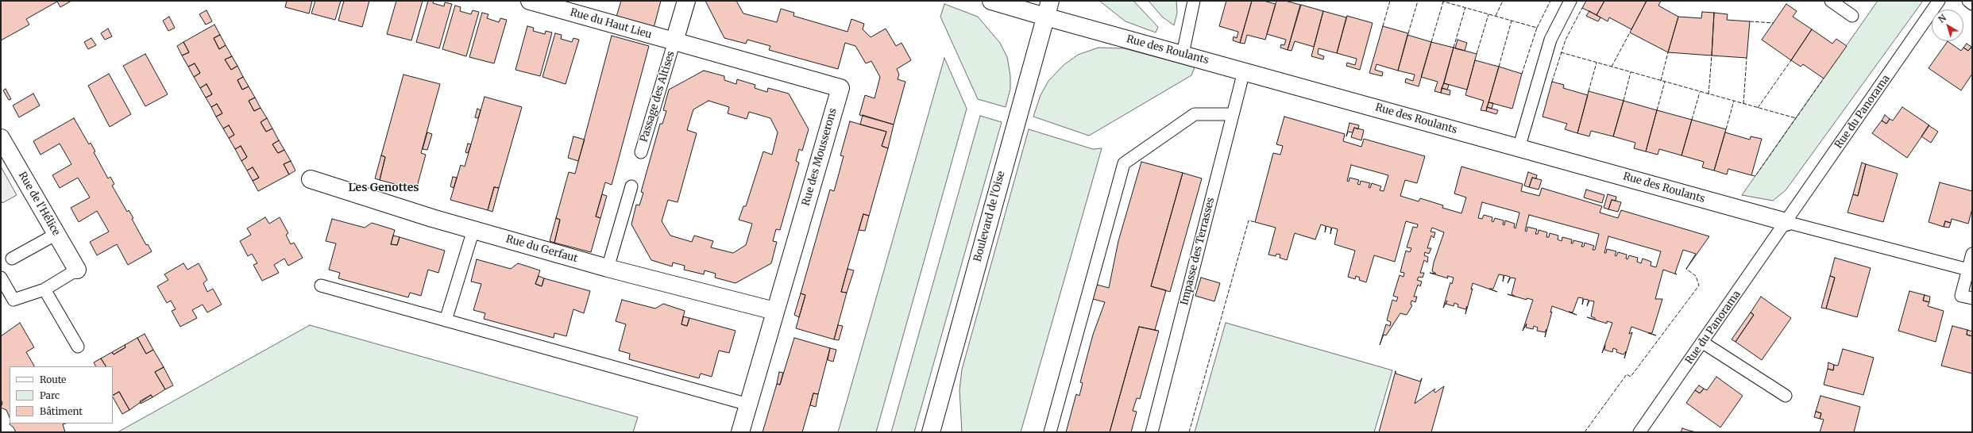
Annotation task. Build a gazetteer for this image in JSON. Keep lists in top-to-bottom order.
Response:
{
  "streets": {
    "street": [
      "Rue du Haut Lieu",
      "Rue des Roulants",
      "Rue des Mousserons",
      "Rue de l'Hélice",
      "Boulevard de l'Oise",
      "Rue du Gerfaut"
    ],
    "lane": ["Passage des Altises", "Rue du Panorama", "Impasse des Terrasses"]
  },
  "crossings": [
    ["Rue du Haut Lieu", "Passage des Altises"],
    ["Rue du Haut Lieu", "Rue des Mousserons"],
    ["Rue des Roulants", "Rue du Panorama"],
    ["Rue des Roulants", "Boulevard de l'Oise"],
    ["Rue des Roulants", "Impasse des Terrasses"],
    ["Passage des Altises", "Rue des Mousserons"],
    ["Rue des Mousserons", "Rue du Gerfaut"]
  ],
  "districts": ["Les Genottes"],
  "legend": ["Route", "Parc", "Bâtiment"],
  "north": "top left"
}
